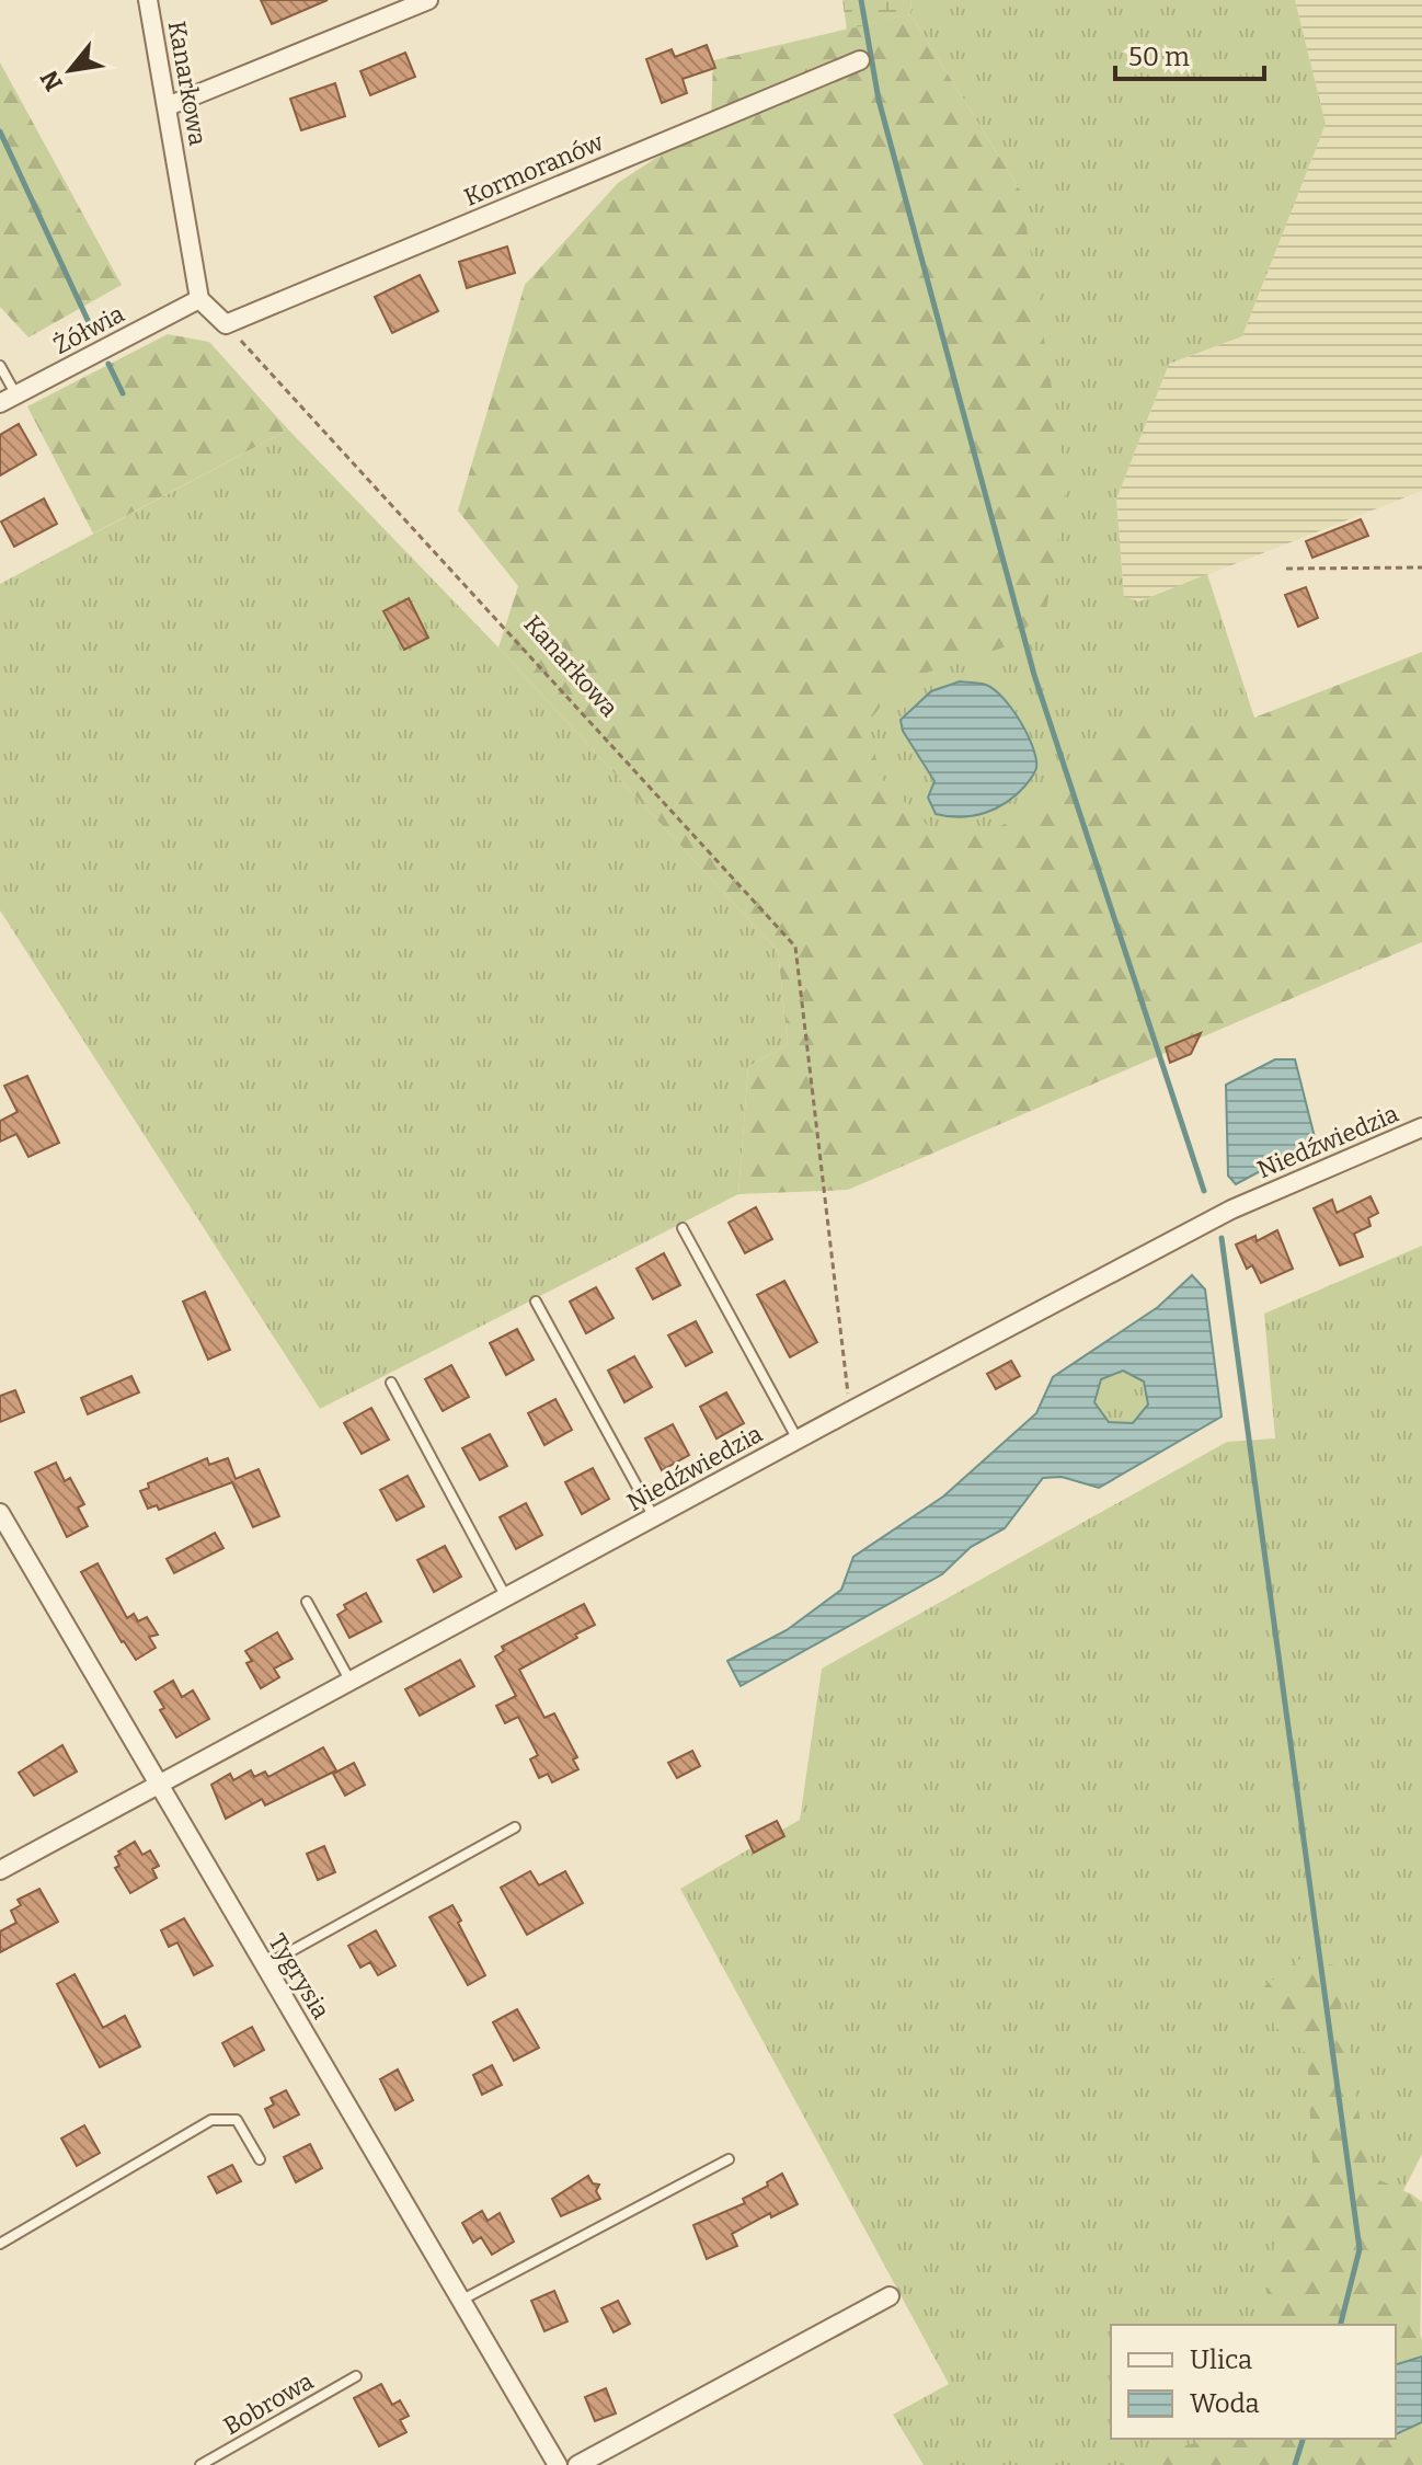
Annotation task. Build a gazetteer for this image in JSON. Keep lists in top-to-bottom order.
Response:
{
  "streets": {
    "street": [
      "Kanarkowa",
      "Kormoranów",
      "Żółwia",
      "Niedźwiedzia",
      "Tygrysia"
    ],
    "lane": ["Bobrowa"]
  },
  "crossings": [
    ["Kanarkowa", "Kormoranów"],
    ["Kanarkowa", "Żółwia"],
    ["Kanarkowa", "Niedźwiedzia"],
    ["Niedźwiedzia", "Tygrysia"]
  ],
  "legend": ["Ulica", "Woda"],
  "scale_bar": "50 m",
  "north": "bottom left"
}
